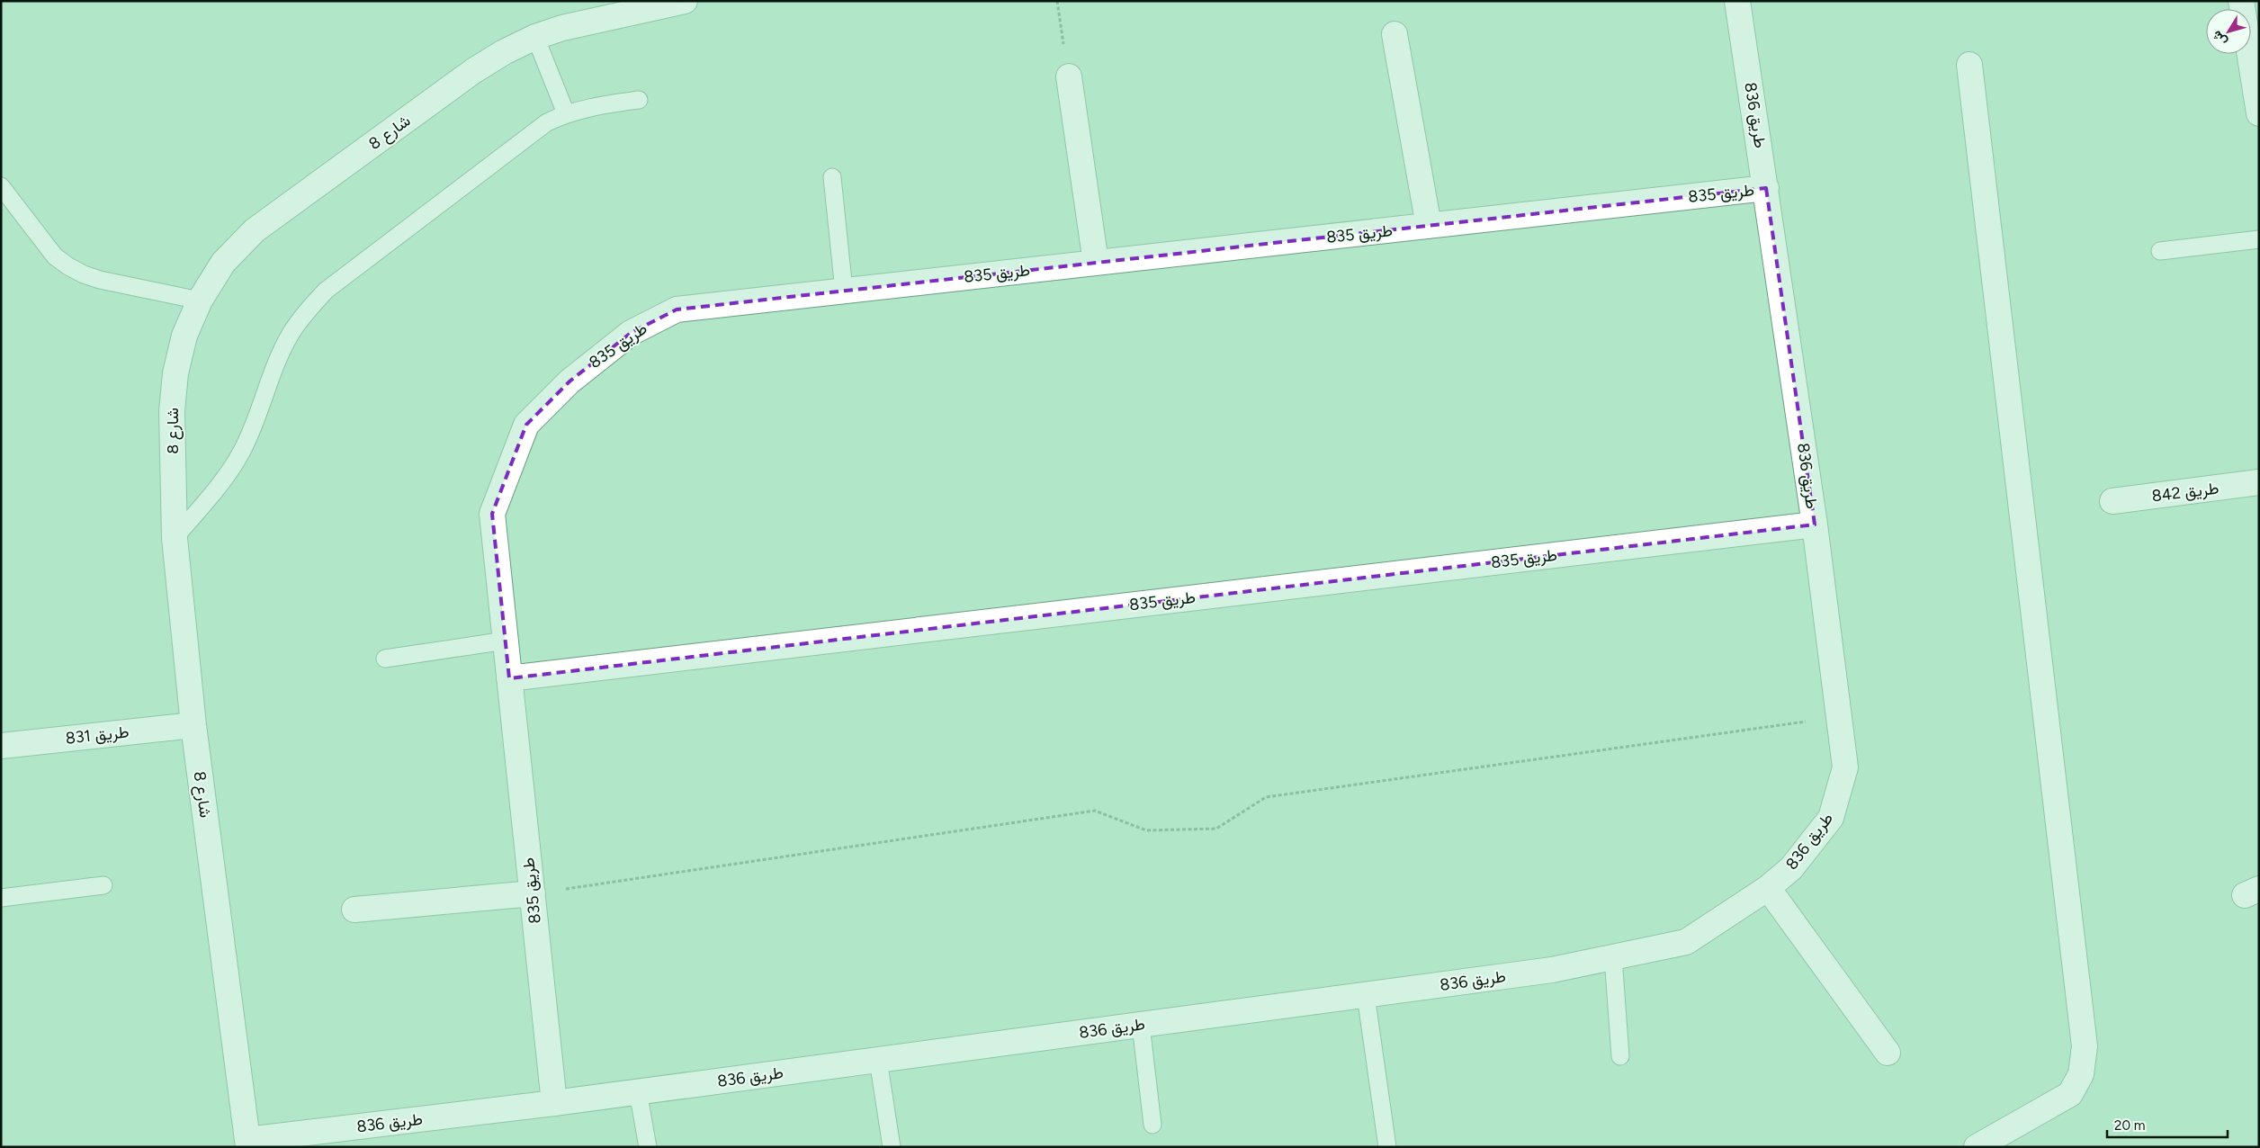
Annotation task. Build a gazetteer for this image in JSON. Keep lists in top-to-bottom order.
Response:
{
  "streets": {
    "street": [
      "طريق 836",
      "شارع 8",
      "طريق 835",
      "طريق 842",
      "طريق 831"
    ]
  },
  "crossings": [
    ["طريق 836", "شارع 8"],
    ["طريق 836", "طريق 835"],
    ["شارع 8", "طريق 831"]
  ],
  "scale_bar": "20 m",
  "north": "bottom left"
}
